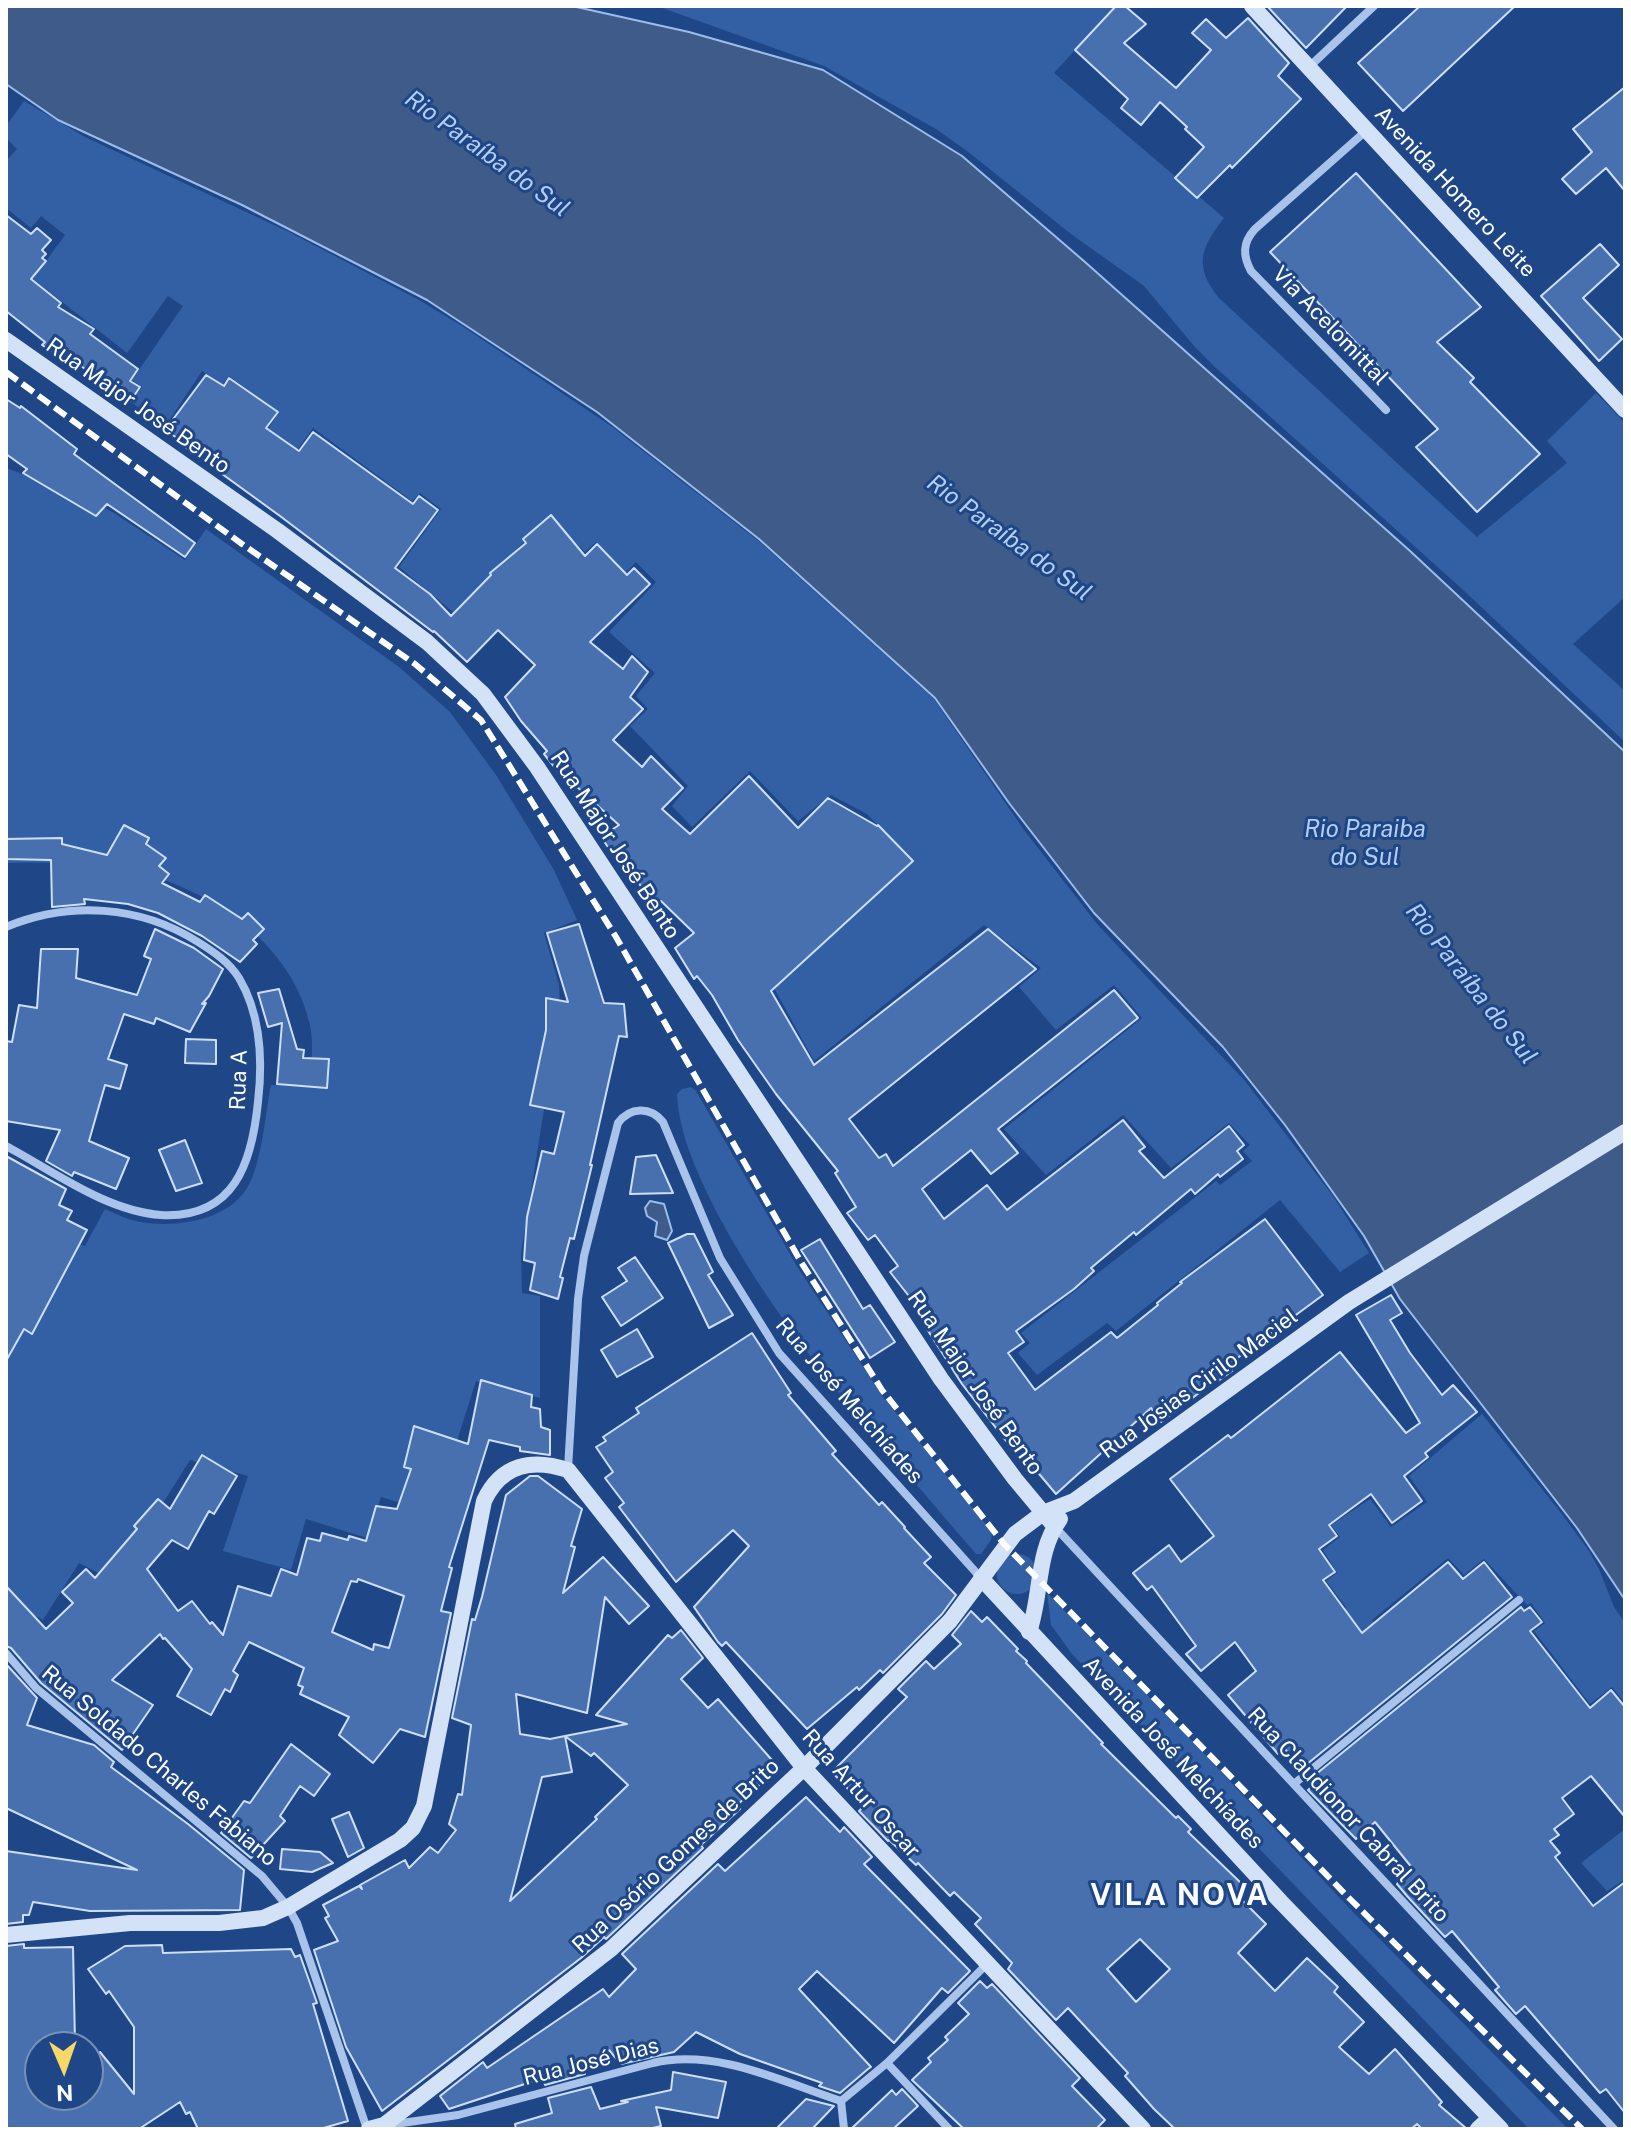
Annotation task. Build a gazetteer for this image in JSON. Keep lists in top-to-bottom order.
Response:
{
  "streets": {
    "street": [
      "Avenida Homero Leite",
      "Via Acelomittal",
      "Rua Major José Bento",
      "Rua A",
      "Rua Josias Cirilo Maciel",
      "Rua José Melchíades",
      "Avenida José Melchíades",
      "Rua Soldado Charles Fabiano",
      "Rua Artur Oscar",
      "Rua Claudionor Cabral Brito",
      "Rua Osório Gomes de Brito",
      "Rua José Dias"
    ]
  },
  "crossings": [
    ["Avenida Homero Leite", "Via Acelomittal"],
    ["Rua Major José Bento", "Rua Josias Cirilo Maciel"],
    ["Rua Major José Bento", "Rua Claudionor Cabral Brito"],
    ["Rua Josias Cirilo Maciel", "Rua José Melchíades"],
    ["Rua Josias Cirilo Maciel", "Avenida José Melchíades"],
    ["Rua Josias Cirilo Maciel", "Rua Claudionor Cabral Brito"],
    ["Rua Josias Cirilo Maciel", "Rua Osório Gomes de Brito"],
    ["Rua José Melchíades", "Avenida José Melchíades"],
    ["Rua José Melchíades", "Rua Artur Oscar"],
    ["Rua José Melchíades", "Rua Osório Gomes de Brito"],
    ["Avenida José Melchíades", "Rua Osório Gomes de Brito"],
    ["Rua Soldado Charles Fabiano", "Rua Osório Gomes de Brito"],
    ["Rua Soldado Charles Fabiano", "Rua José Dias"],
    ["Rua Artur Oscar", "Rua Osório Gomes de Brito"],
    ["Rua Osório Gomes de Brito", "Rua José Dias"]
  ],
  "districts": ["VILA NOVA"],
  "water": ["Rio Paraíba do Sul", "Rio Paraiba do Sul"],
  "north": "bottom"
}
